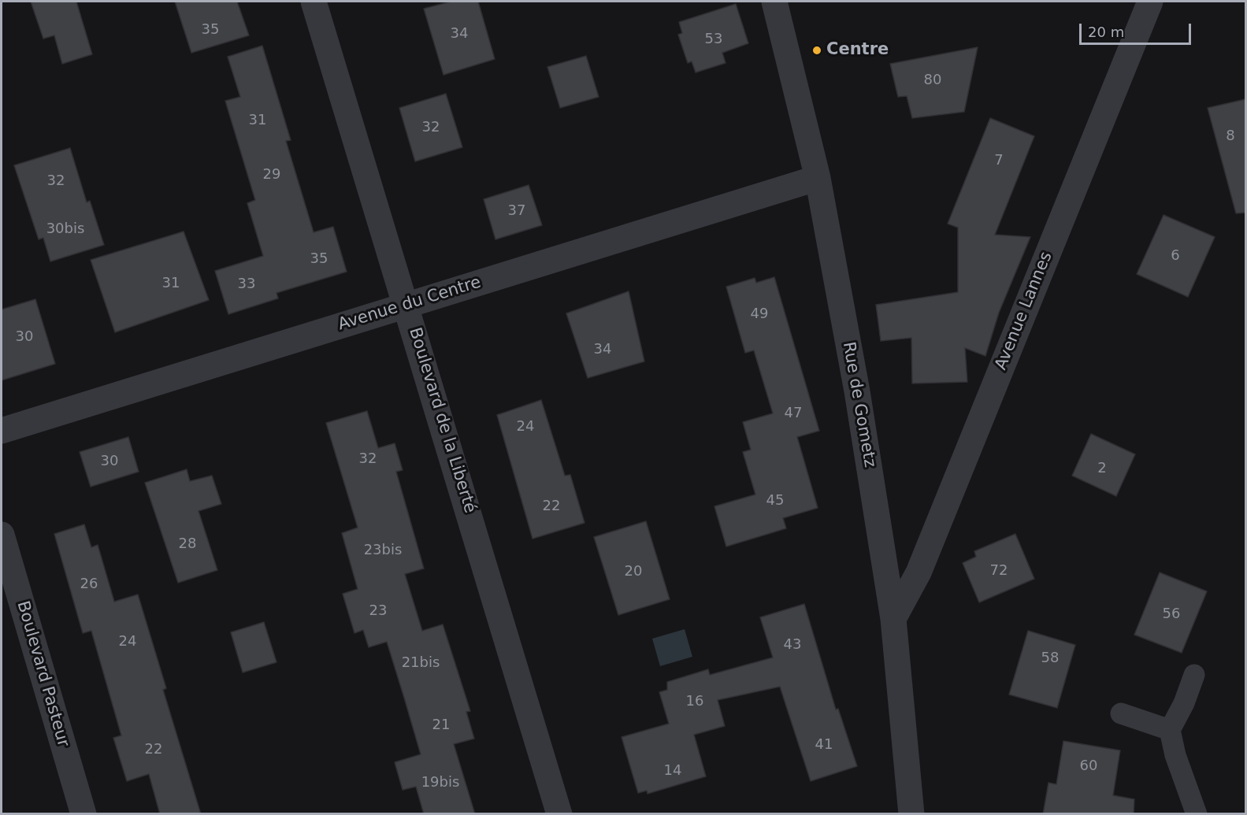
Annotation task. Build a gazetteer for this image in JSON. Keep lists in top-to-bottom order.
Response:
{
  "streets": {
    "street": [
      "Avenue du Centre",
      "Avenue Lannes",
      "Rue de Gometz",
      "Boulevard de la Liberté",
      "Boulevard Pasteur"
    ]
  },
  "crossings": [
    ["Avenue du Centre", "Rue de Gometz"],
    ["Avenue du Centre", "Boulevard de la Liberté"],
    ["Avenue Lannes", "Rue de Gometz"]
  ],
  "places": ["Centre"],
  "house_numbers": [
    "35",
    "34",
    "53",
    "80",
    "31",
    "32",
    "8",
    "7",
    "29",
    "32",
    "37",
    "30bis",
    "6",
    "35",
    "31",
    "33",
    "49",
    "30",
    "34",
    "47",
    "24",
    "32",
    "30",
    "2",
    "45",
    "22",
    "28",
    "23bis",
    "72",
    "20",
    "26",
    "23",
    "56",
    "24",
    "43",
    "58",
    "21bis",
    "16",
    "21",
    "41",
    "22",
    "60",
    "14",
    "19bis"
  ],
  "scale_bar": "20 m"
}
